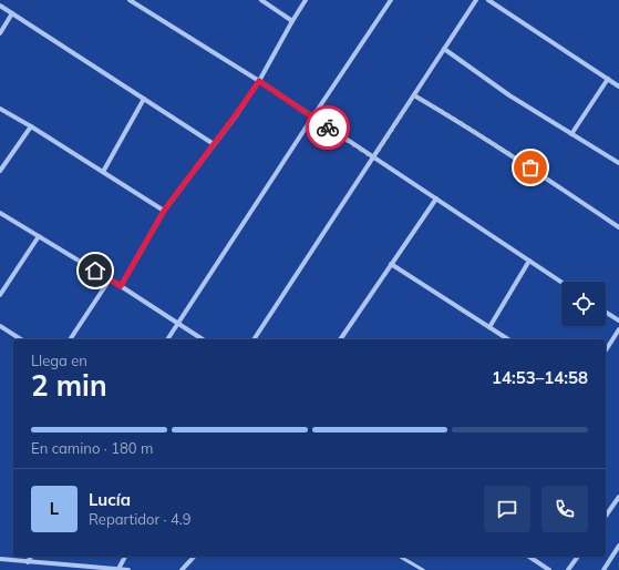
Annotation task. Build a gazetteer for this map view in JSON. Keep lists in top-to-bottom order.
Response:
{
  "page": {
    "heading": ["2 min", "Llega en", "14:53–14:58"],
    "panel": ["Lucía", "Repartidor · 4.9"],
    "bar": "En camino · 180 m",
    "round": "L"
  }
}
